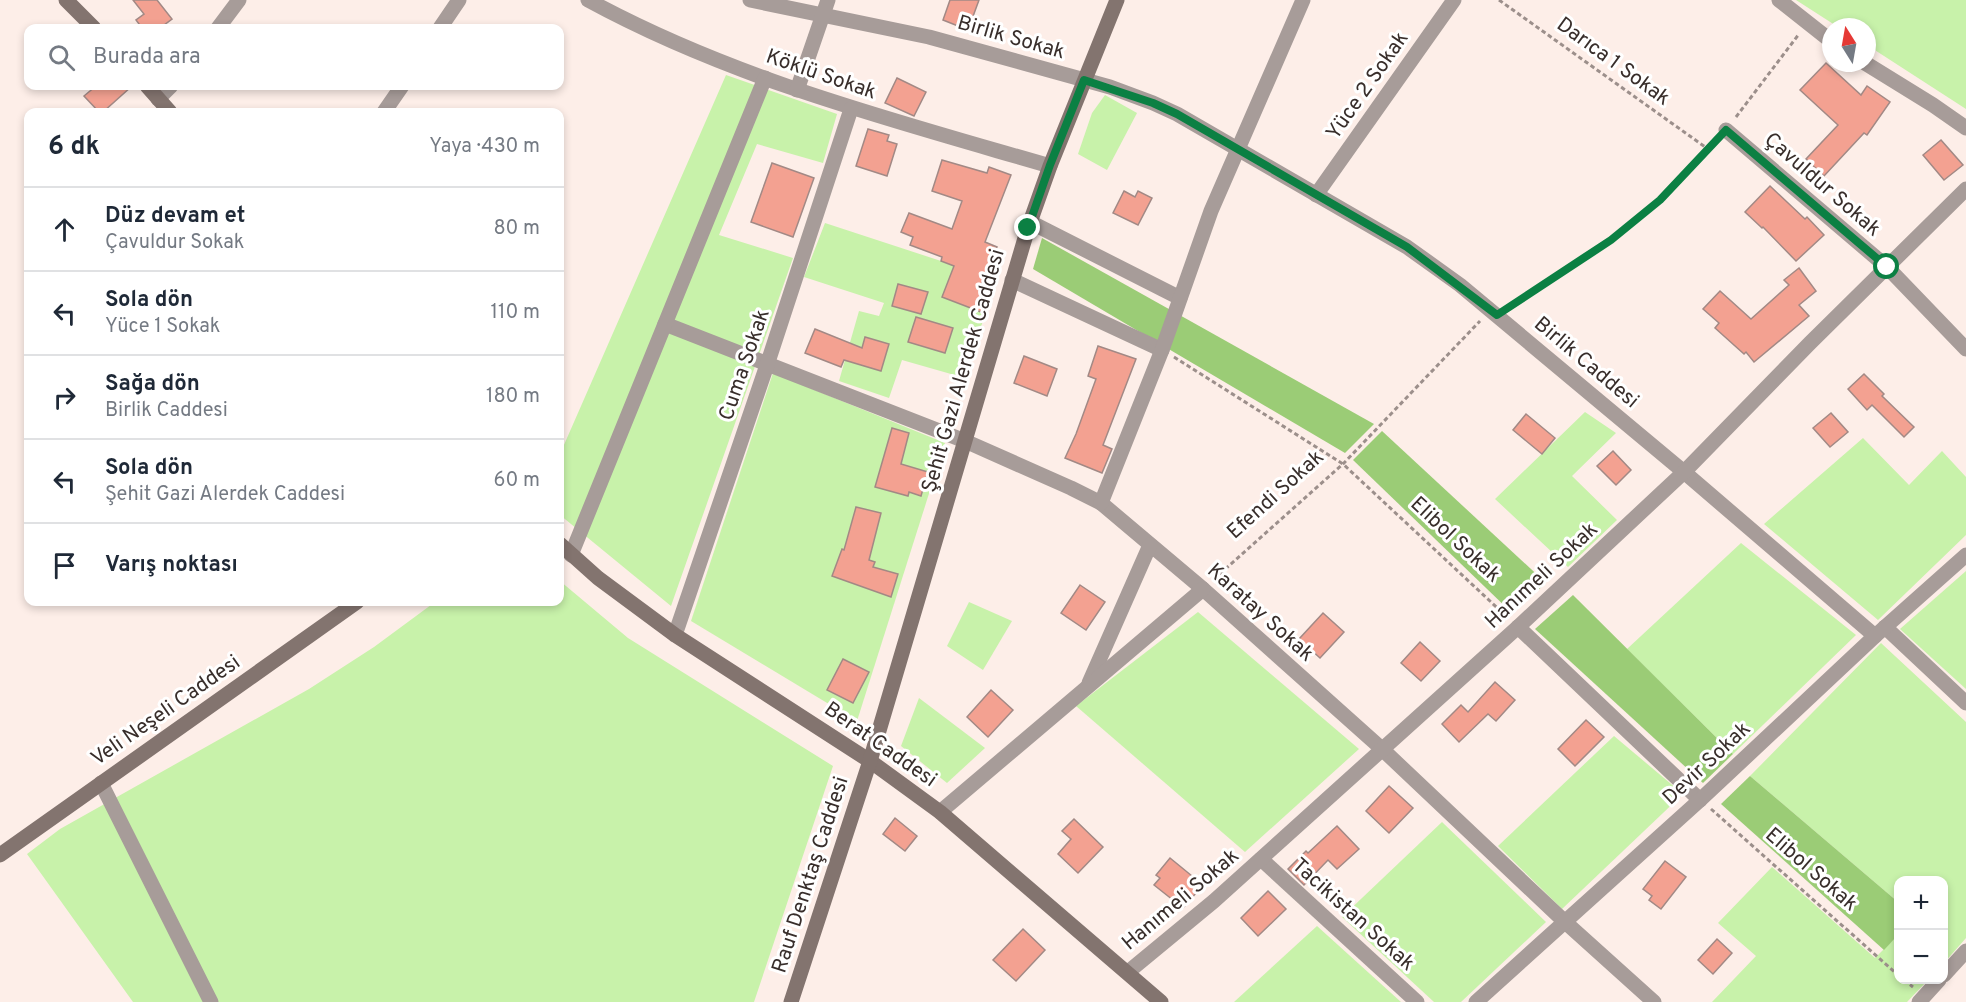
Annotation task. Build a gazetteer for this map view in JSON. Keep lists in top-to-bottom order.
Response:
{
  "streets": {
    "street": [
      "Birlik Sokak",
      "Köklü Sokak",
      "Yüce 2 Sokak",
      "Çavuldur Sokak",
      "Birlik Caddesi",
      "Cuma Sokak",
      "Şehit Gazi Alerdek Caddesi",
      "Hanımeli Sokak",
      "Karatay Sokak",
      "Veli Neşeli Caddesi",
      "Berat Caddesi",
      "Devir Sokak",
      "Rauf Denktaş Caddesi",
      "Tacikistan Sokak"
    ],
    "path": ["Darıca 1 Sokak", "Efendi Sokak", "Elibol Sokak"]
  },
  "crossings": [
    ["Birlik Sokak", "Birlik Caddesi"],
    ["Birlik Sokak", "Şehit Gazi Alerdek Caddesi"],
    ["Darıca 1 Sokak", "Efendi Sokak"],
    ["Köklü Sokak", "Cuma Sokak"],
    ["Köklü Sokak", "Şehit Gazi Alerdek Caddesi"],
    ["Yüce 2 Sokak", "Birlik Caddesi"],
    ["Çavuldur Sokak", "Efendi Sokak"],
    ["Çavuldur Sokak", "Hanımeli Sokak"],
    ["Birlik Caddesi", "Şehit Gazi Alerdek Caddesi"],
    ["Birlik Caddesi", "Efendi Sokak"],
    ["Birlik Caddesi", "Hanımeli Sokak"],
    ["Birlik Caddesi", "Devir Sokak"],
    ["Cuma Sokak", "Karatay Sokak"],
    ["Cuma Sokak", "Berat Caddesi"],
    ["Şehit Gazi Alerdek Caddesi", "Karatay Sokak"],
    ["Şehit Gazi Alerdek Caddesi", "Berat Caddesi"],
    ["Şehit Gazi Alerdek Caddesi", "Rauf Denktaş Caddesi"],
    ["Efendi Sokak", "Elibol Sokak"],
    ["Efendi Sokak", "Karatay Sokak"],
    ["Elibol Sokak", "Hanımeli Sokak"],
    ["Elibol Sokak", "Devir Sokak"],
    ["Hanımeli Sokak", "Karatay Sokak"],
    ["Hanımeli Sokak", "Berat Caddesi"],
    ["Hanımeli Sokak", "Tacikistan Sokak"],
    ["Karatay Sokak", "Devir Sokak"],
    ["Berat Caddesi", "Rauf Denktaş Caddesi"]
  ],
  "north": "top",
  "page": {
    "search": "Burada ara",
    "heading": ["6 dk", "Yaya · 430 m"],
    "list": [
      ["Düz devam et", "Çavuldur Sokak", "80 m"],
      ["Sola dön", "Yüce 1 Sokak", "110 m"],
      ["Sağa dön", "Birlik Caddesi", "180 m"],
      ["Sola dön", "Şehit Gazi Alerdek Caddesi", "60 m"],
      "Varış noktası"
    ],
    "map_buttons": ["+", "−"]
  }
}
